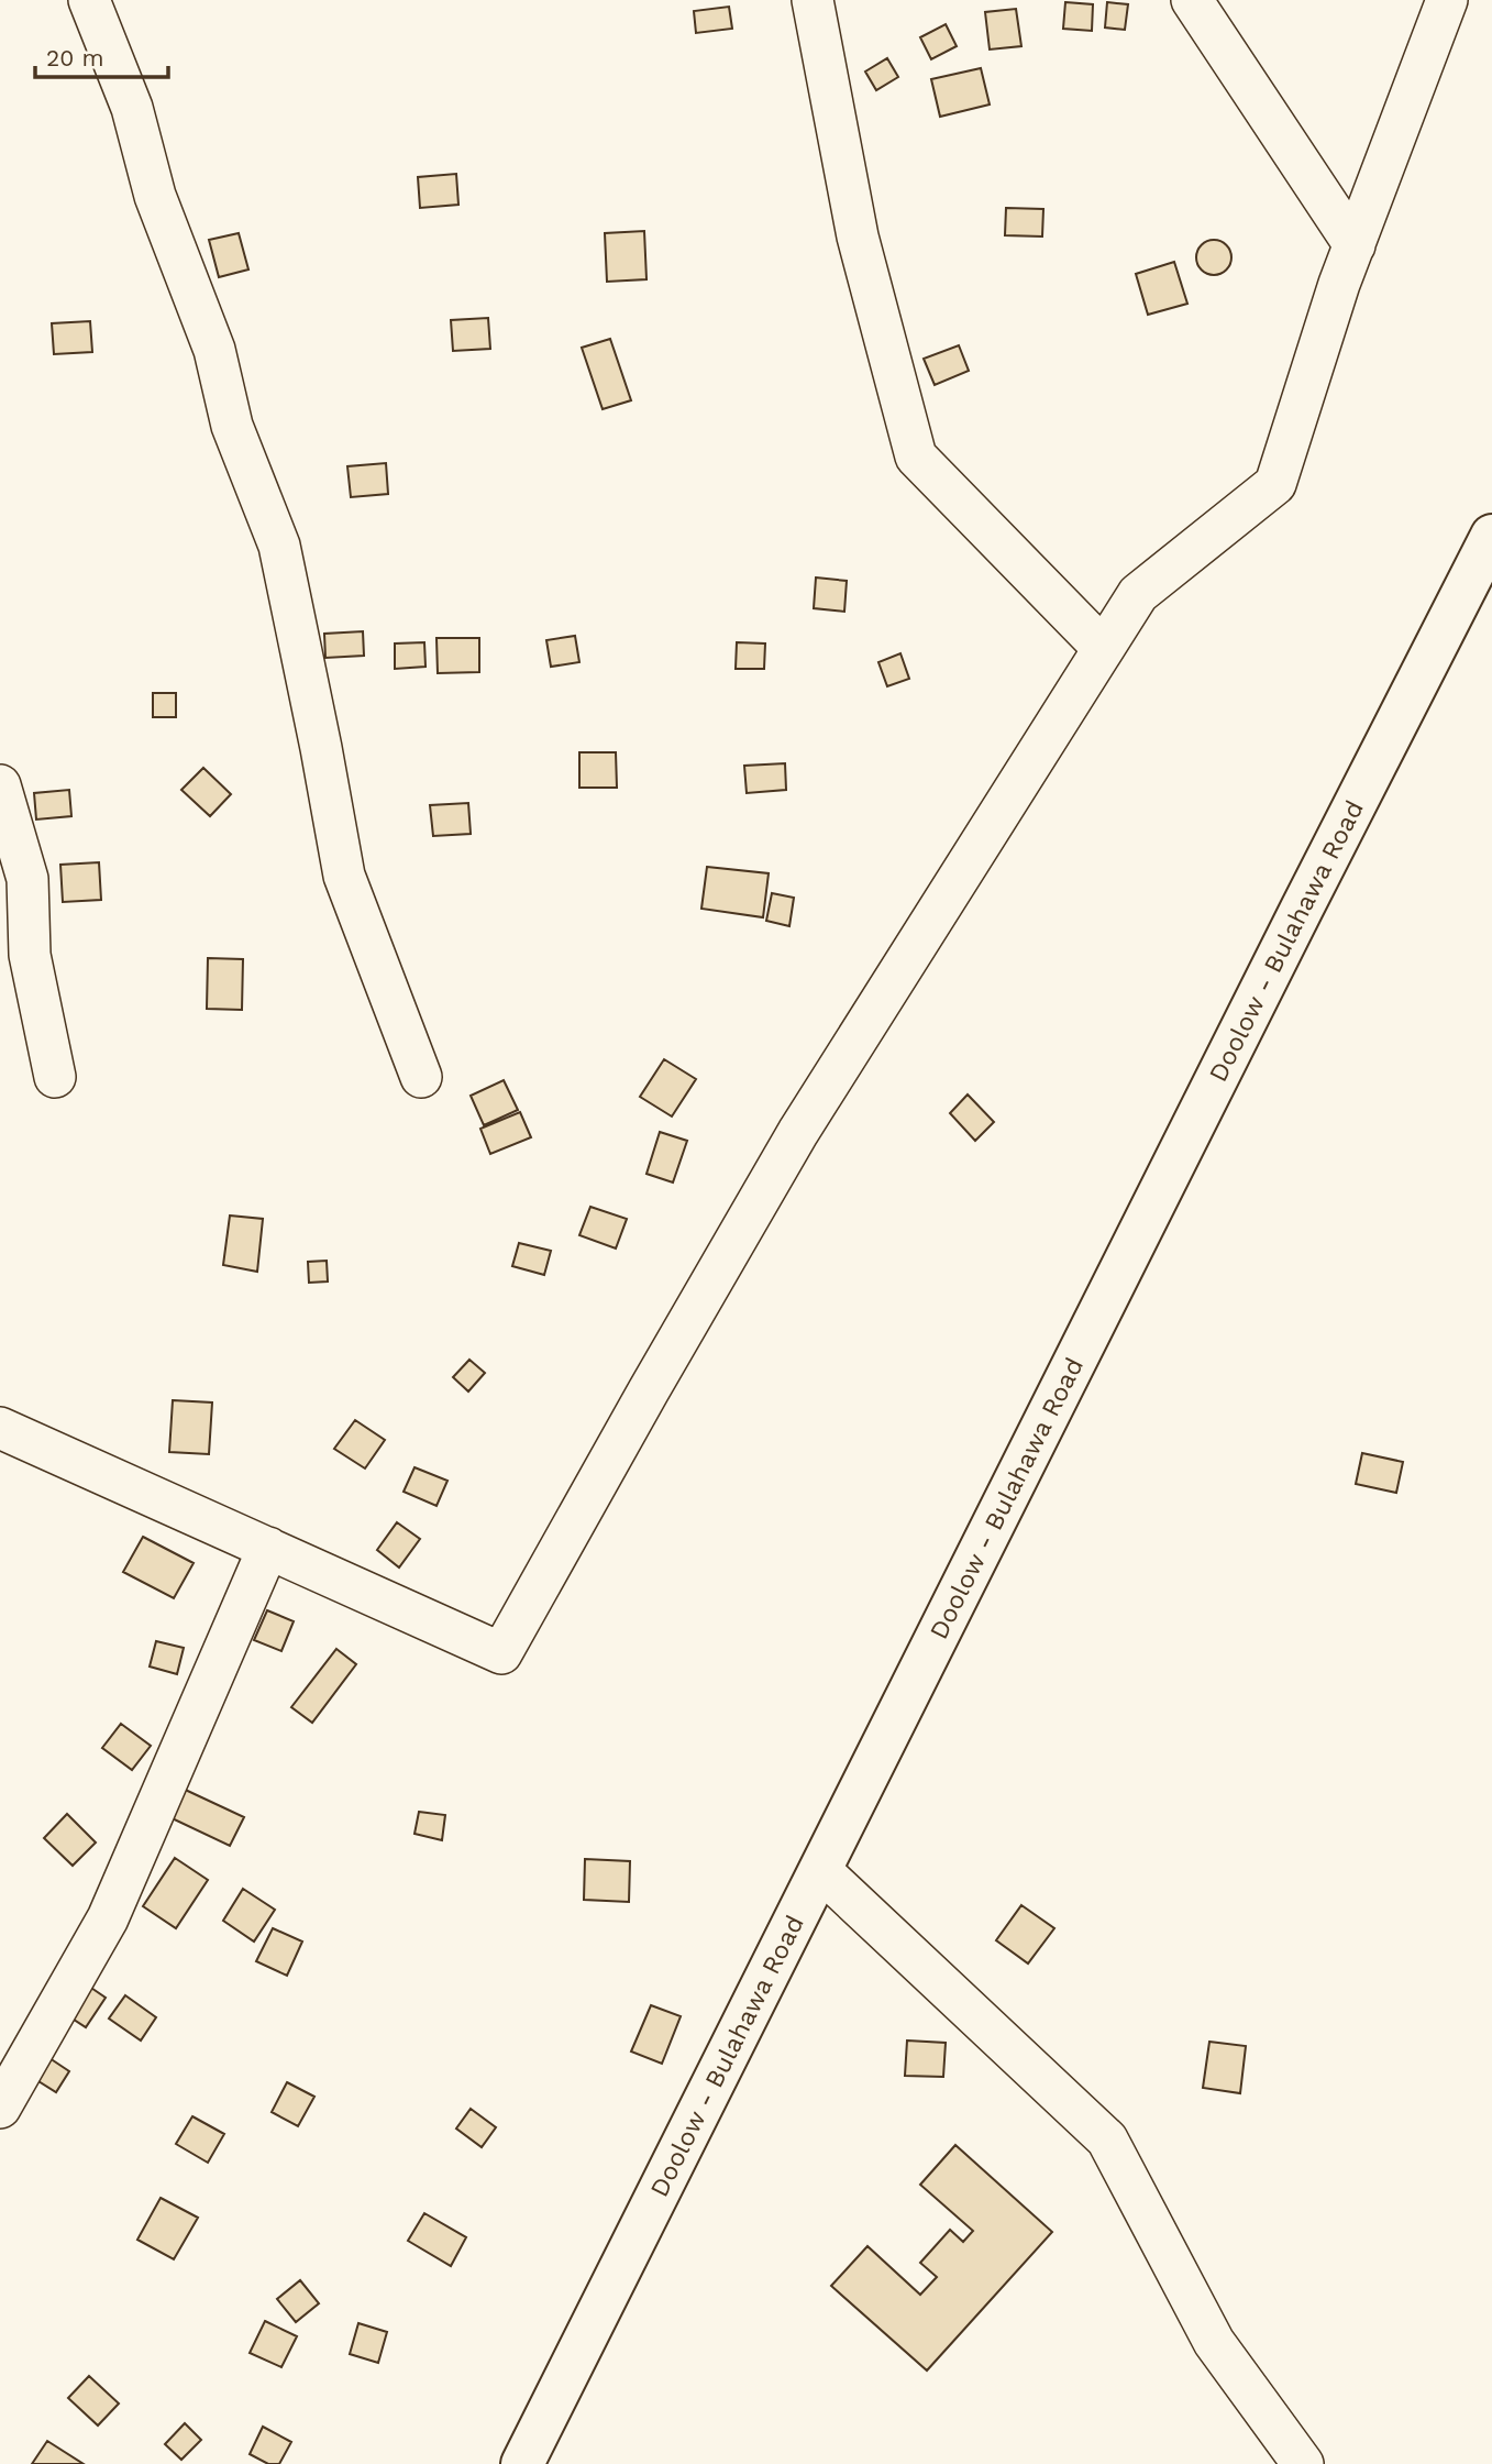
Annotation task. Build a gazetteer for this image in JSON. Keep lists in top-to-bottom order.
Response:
{
  "streets": {
    "main road": ["Doolow - Bulahawa Road"]
  },
  "scale_bar": "20 m"
}
